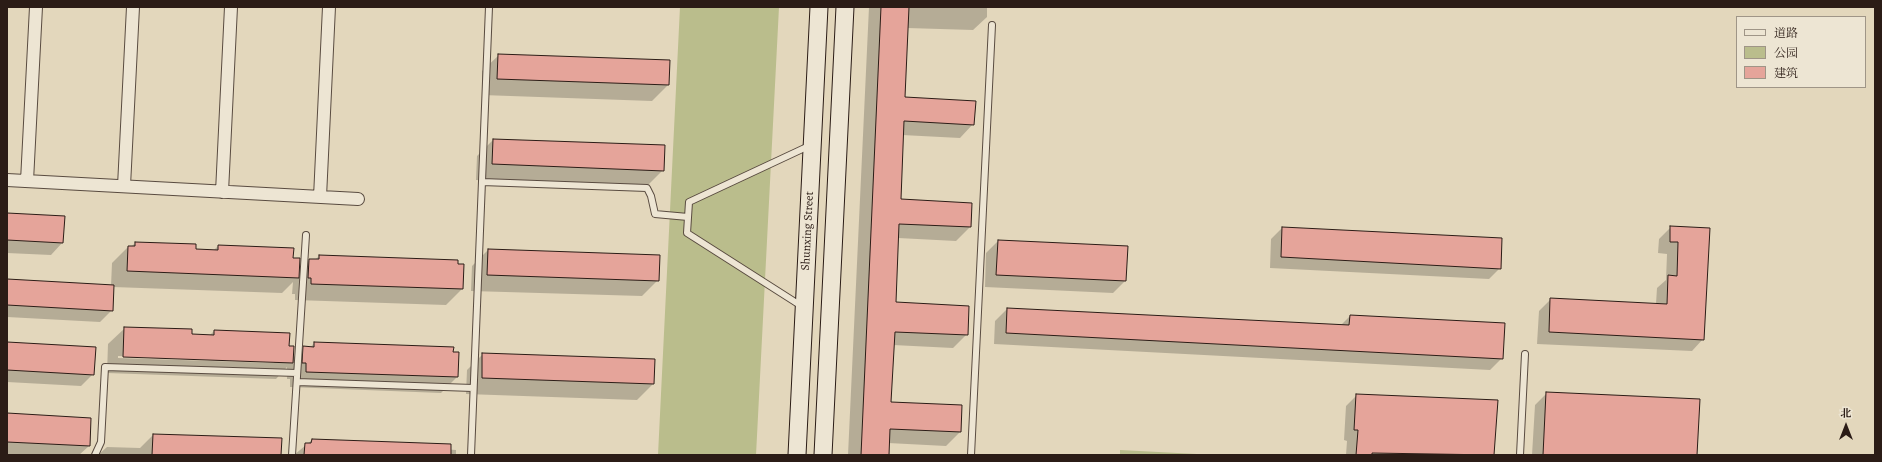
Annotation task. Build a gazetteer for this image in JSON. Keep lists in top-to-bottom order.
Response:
{
  "streets": {
    "main road": ["Shunxing Street"]
  },
  "legend": ["道路", "公园", "建筑"],
  "north": "top"
}
